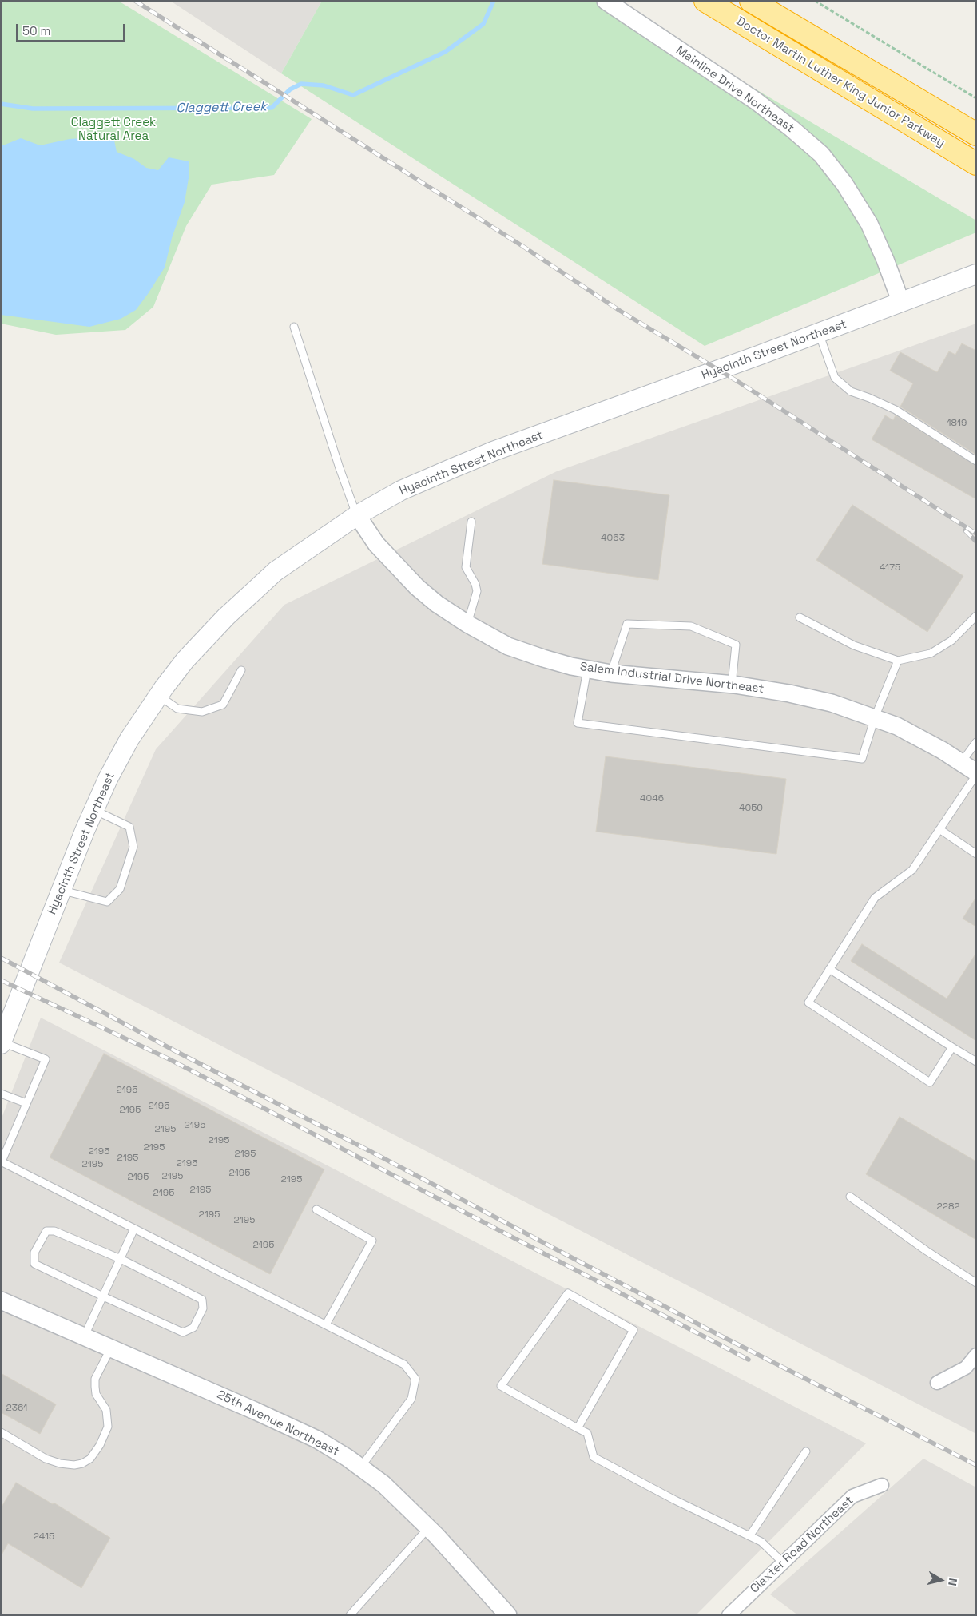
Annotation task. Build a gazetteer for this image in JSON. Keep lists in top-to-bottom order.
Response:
{
  "streets": {
    "highway": ["Doctor Martin Luther King Junior Parkway"],
    "main road": ["Hyacinth Street Northeast"],
    "street": [
      "Mainline Drive Northeast",
      "Salem Industrial Drive Northeast",
      "25th Avenue Northeast",
      "Claxter Road Northeast"
    ]
  },
  "crossings": [
    ["Mainline Drive Northeast", "Hyacinth Street Northeast"],
    ["Hyacinth Street Northeast", "Salem Industrial Drive Northeast"]
  ],
  "water": ["Claggett Creek"],
  "parks": ["Claggett Creek Natural Area"],
  "house_numbers": [
    "1819",
    "4063",
    "4175",
    "4046",
    "4050",
    "2195",
    "2195",
    "2195",
    "2195",
    "2195",
    "2195",
    "2195",
    "2195",
    "2195",
    "2195",
    "2195",
    "2195",
    "2195",
    "2195",
    "2195",
    "2195",
    "2195",
    "2195",
    "2282",
    "2195",
    "2195",
    "2195",
    "2361",
    "2415"
  ],
  "scale_bar": "50 m",
  "north": "right"
}
